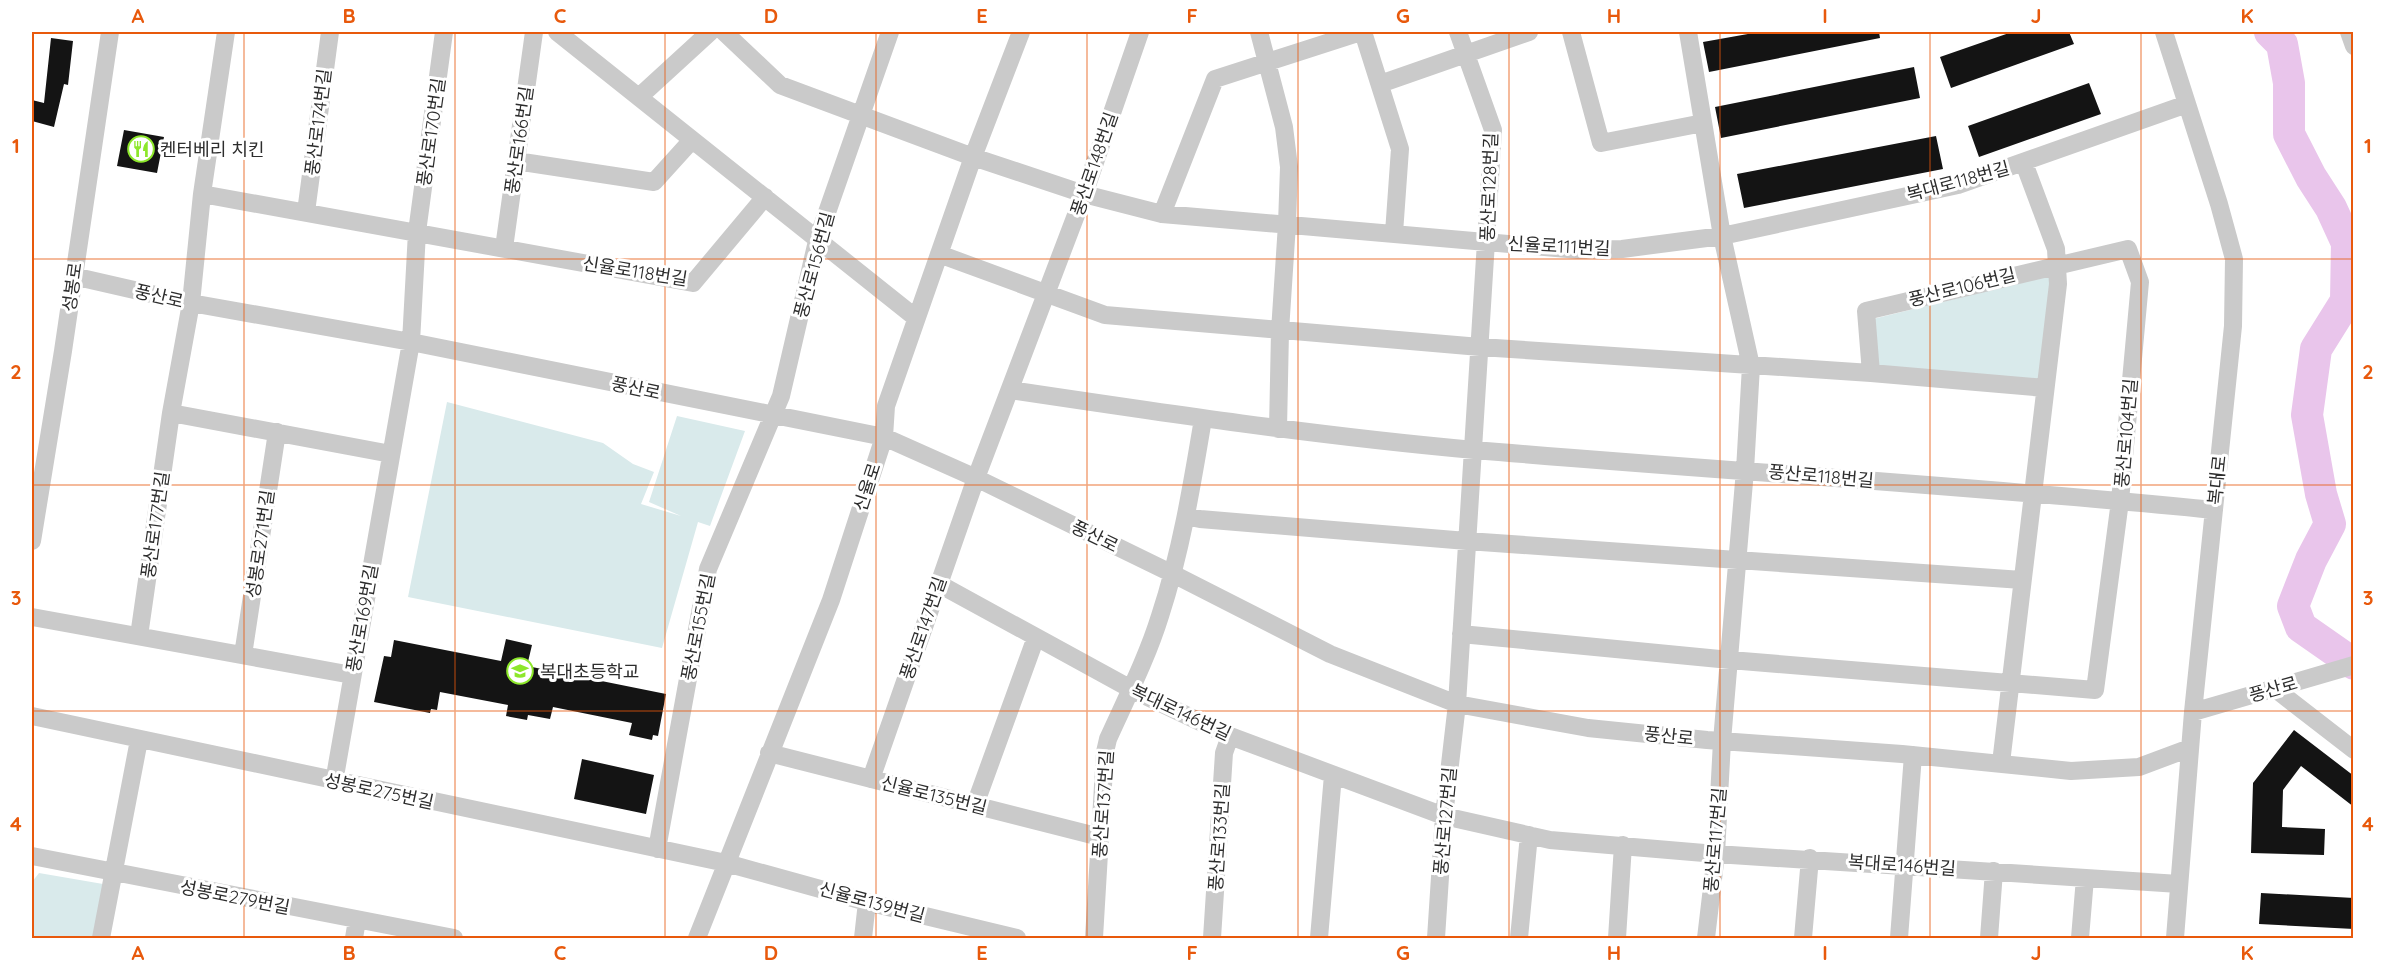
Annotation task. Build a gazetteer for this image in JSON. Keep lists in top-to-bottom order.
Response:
{
  "streets": {
    "street": [
      "풍산로174번길",
      "풍산로170번길",
      "풍산로166번길",
      "풍산로148번길",
      "복대로118번길",
      "풍산로128번길",
      "신율로111번길",
      "풍산로156번길",
      "신율로118번길",
      "성봉로",
      "풍산로106번길",
      "풍산로",
      "풍산로104번길",
      "풍산로118번길",
      "복대로",
      "신율로",
      "풍산로177번길",
      "성봉로271번길",
      "풍산로169번길",
      "풍산로155번길",
      "풍산로147번길",
      "복대로146번길",
      "성봉로275번길",
      "신율로135번길",
      "풍산로137번길",
      "풍산로127번길",
      "풍산로133번길",
      "풍산로117번길",
      "성봉로279번길",
      "신율로139번길"
    ]
  },
  "crossings": [
    ["풍산로170번길", "풍산로"],
    ["풍산로170번길", "풍산로169번길"],
    ["풍산로166번길", "신율로118번길"],
    ["풍산로148번길", "신율로111번길"],
    ["풍산로148번길", "풍산로"],
    ["풍산로148번길", "풍산로147번길"],
    ["복대로118번길", "신율로111번길"],
    ["복대로118번길", "풍산로118번길"],
    ["복대로118번길", "복대로"],
    ["풍산로128번길", "신율로111번길"],
    ["풍산로128번길", "풍산로"],
    ["풍산로128번길", "풍산로118번길"],
    ["풍산로128번길", "풍산로127번길"],
    ["신율로111번길", "풍산로156번길"],
    ["신율로111번길", "풍산로118번길"],
    ["신율로111번길", "신율로"],
    ["풍산로156번길", "풍산로"],
    ["풍산로156번길", "풍산로155번길"],
    ["성봉로", "풍산로"],
    ["풍산로106번길", "풍산로104번길"],
    ["풍산로", "풍산로118번길"],
    ["풍산로", "복대로"],
    ["풍산로", "신율로"],
    ["풍산로", "풍산로177번길"],
    ["풍산로", "풍산로169번길"],
    ["풍산로", "풍산로155번길"],
    ["풍산로", "풍산로147번길"],
    ["풍산로", "풍산로137번길"],
    ["풍산로", "풍산로127번길"],
    ["풍산로", "풍산로117번길"],
    ["풍산로118번길", "풍산로117번길"],
    ["복대로", "복대로146번길"],
    ["신율로", "성봉로275번길"],
    ["신율로", "신율로135번길"],
    ["신율로", "신율로139번길"],
    ["풍산로169번길", "성봉로275번길"],
    ["풍산로155번길", "성봉로275번길"],
    ["풍산로147번길", "복대로146번길"],
    ["풍산로147번길", "신율로135번길"],
    ["복대로146번길", "풍산로137번길"],
    ["복대로146번길", "풍산로127번길"],
    ["복대로146번길", "풍산로133번길"],
    ["복대로146번길", "풍산로117번길"],
    ["성봉로275번길", "신율로139번길"],
    ["신율로135번길", "풍산로137번길"]
  ],
  "places": {
    "restaurant": ["켄터베리 치킨"],
    "school or university": ["복대초등학교"]
  },
  "grid": {
    "columns": [
      "A",
      "B",
      "C",
      "D",
      "E",
      "F",
      "G",
      "H",
      "I",
      "J",
      "K"
    ],
    "rows": [
      "1",
      "2",
      "3",
      "4"
    ]
  }
}
